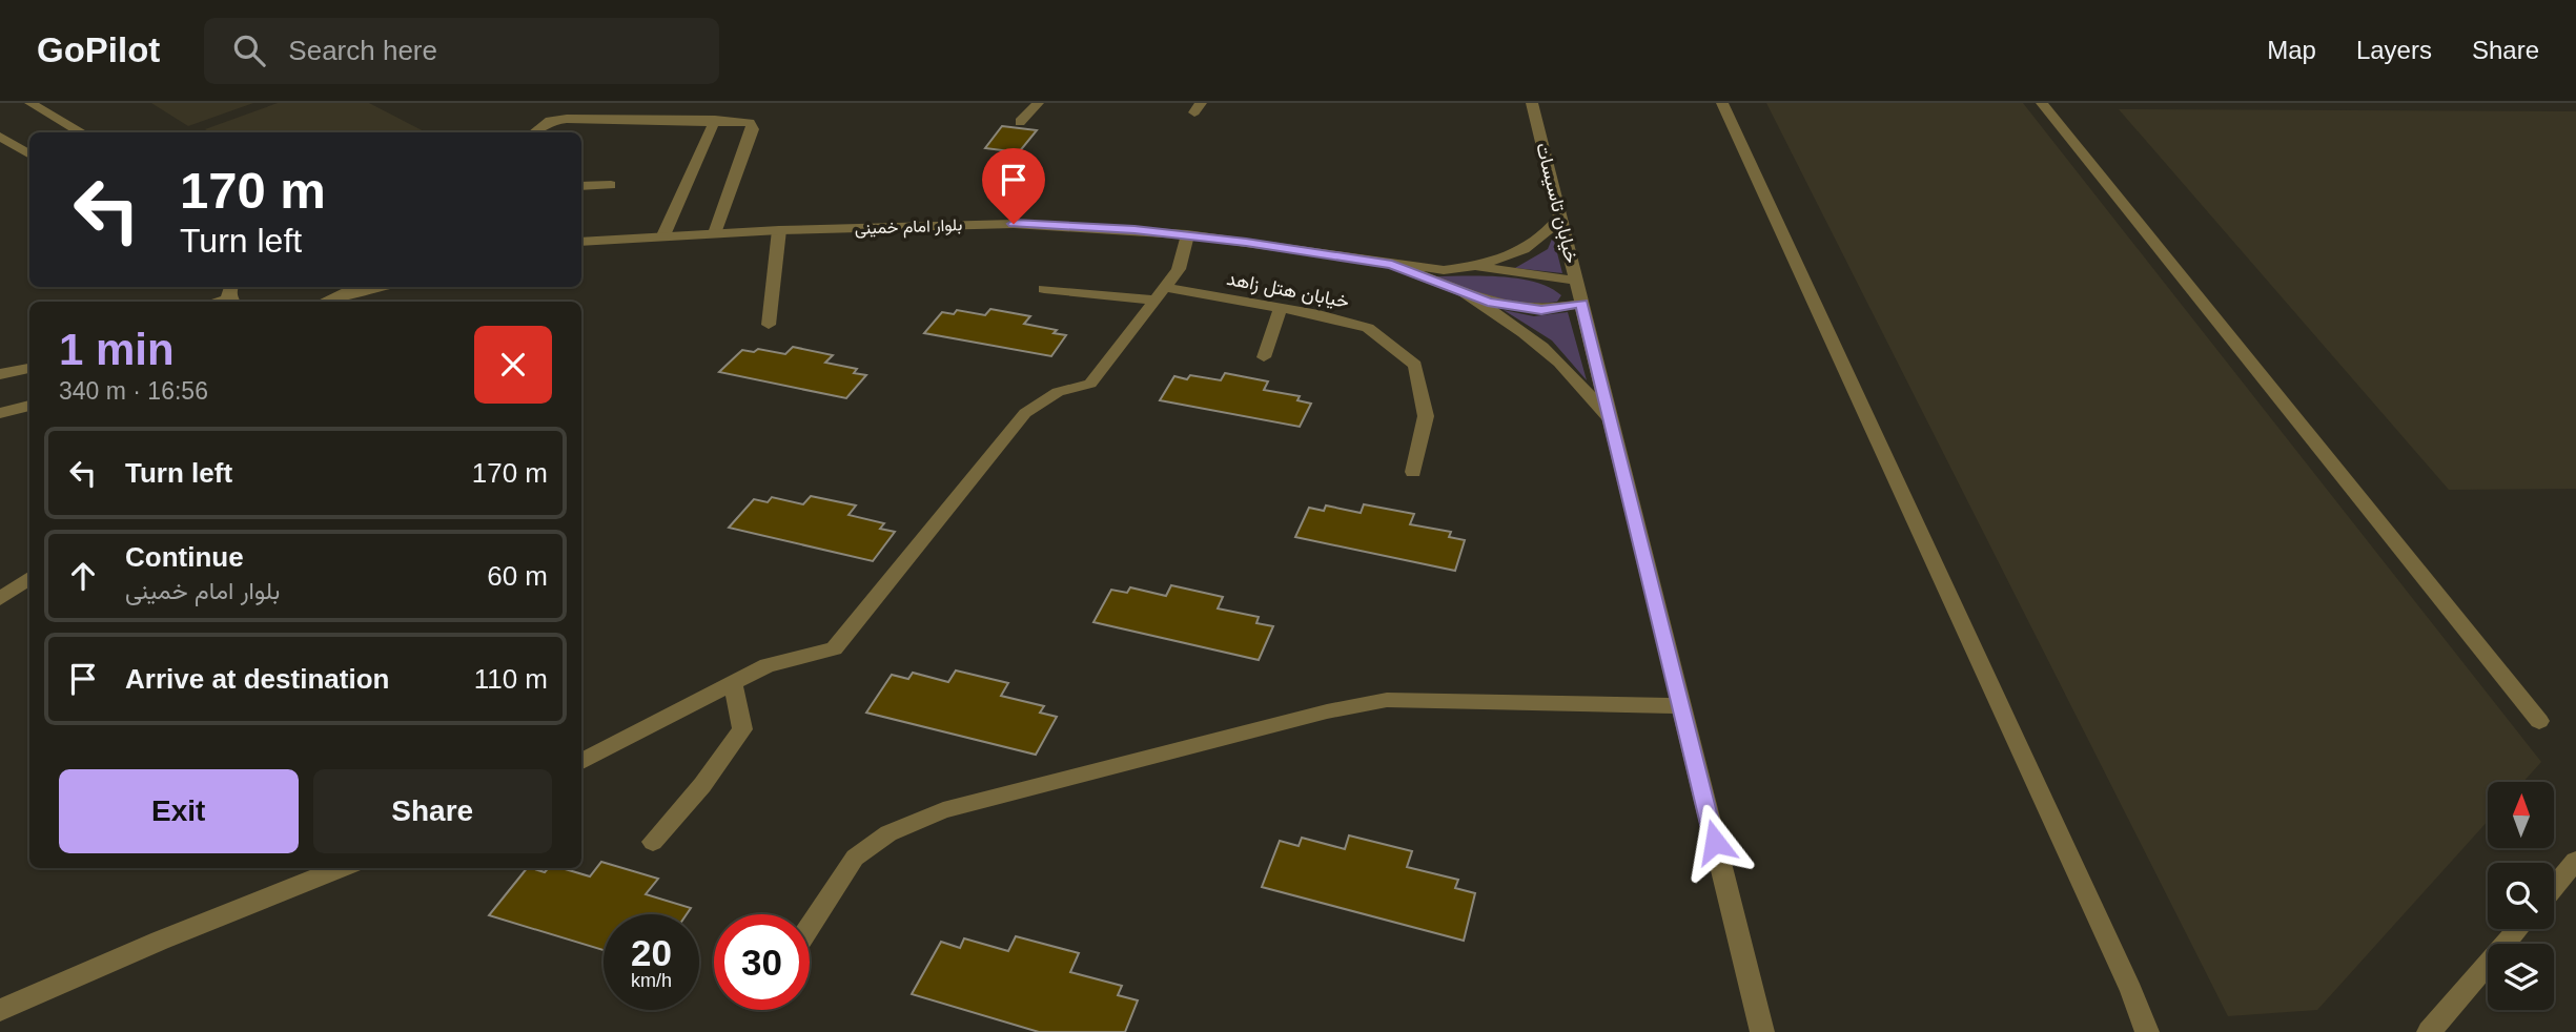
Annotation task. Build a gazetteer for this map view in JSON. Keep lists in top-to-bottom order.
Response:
{
  "streets": {
    "street": ["خیابان تاسیسات", "بلوار امام خمینی", "خیابان هتل زاهد"]
  },
  "north": "top",
  "page": {
    "header": "GoPilot",
    "search": "Search here",
    "nav": ["Map", "Layers", "Share"],
    "turn": ["170 m", "Turn left"],
    "heading": ["1 min", "340 m · 16:56"],
    "list": [
      {
        "name": "Turn left",
        "value": "170 m"
      },
      {
        "name": "Continue",
        "note": "بلوار امام خمینی",
        "value": "60 m"
      },
      {
        "name": "Arrive at destination",
        "value": "110 m"
      }
    ],
    "buttons": ["Exit", "Share"],
    "speed": "20 km/h",
    "limit": "30"
  }
}
